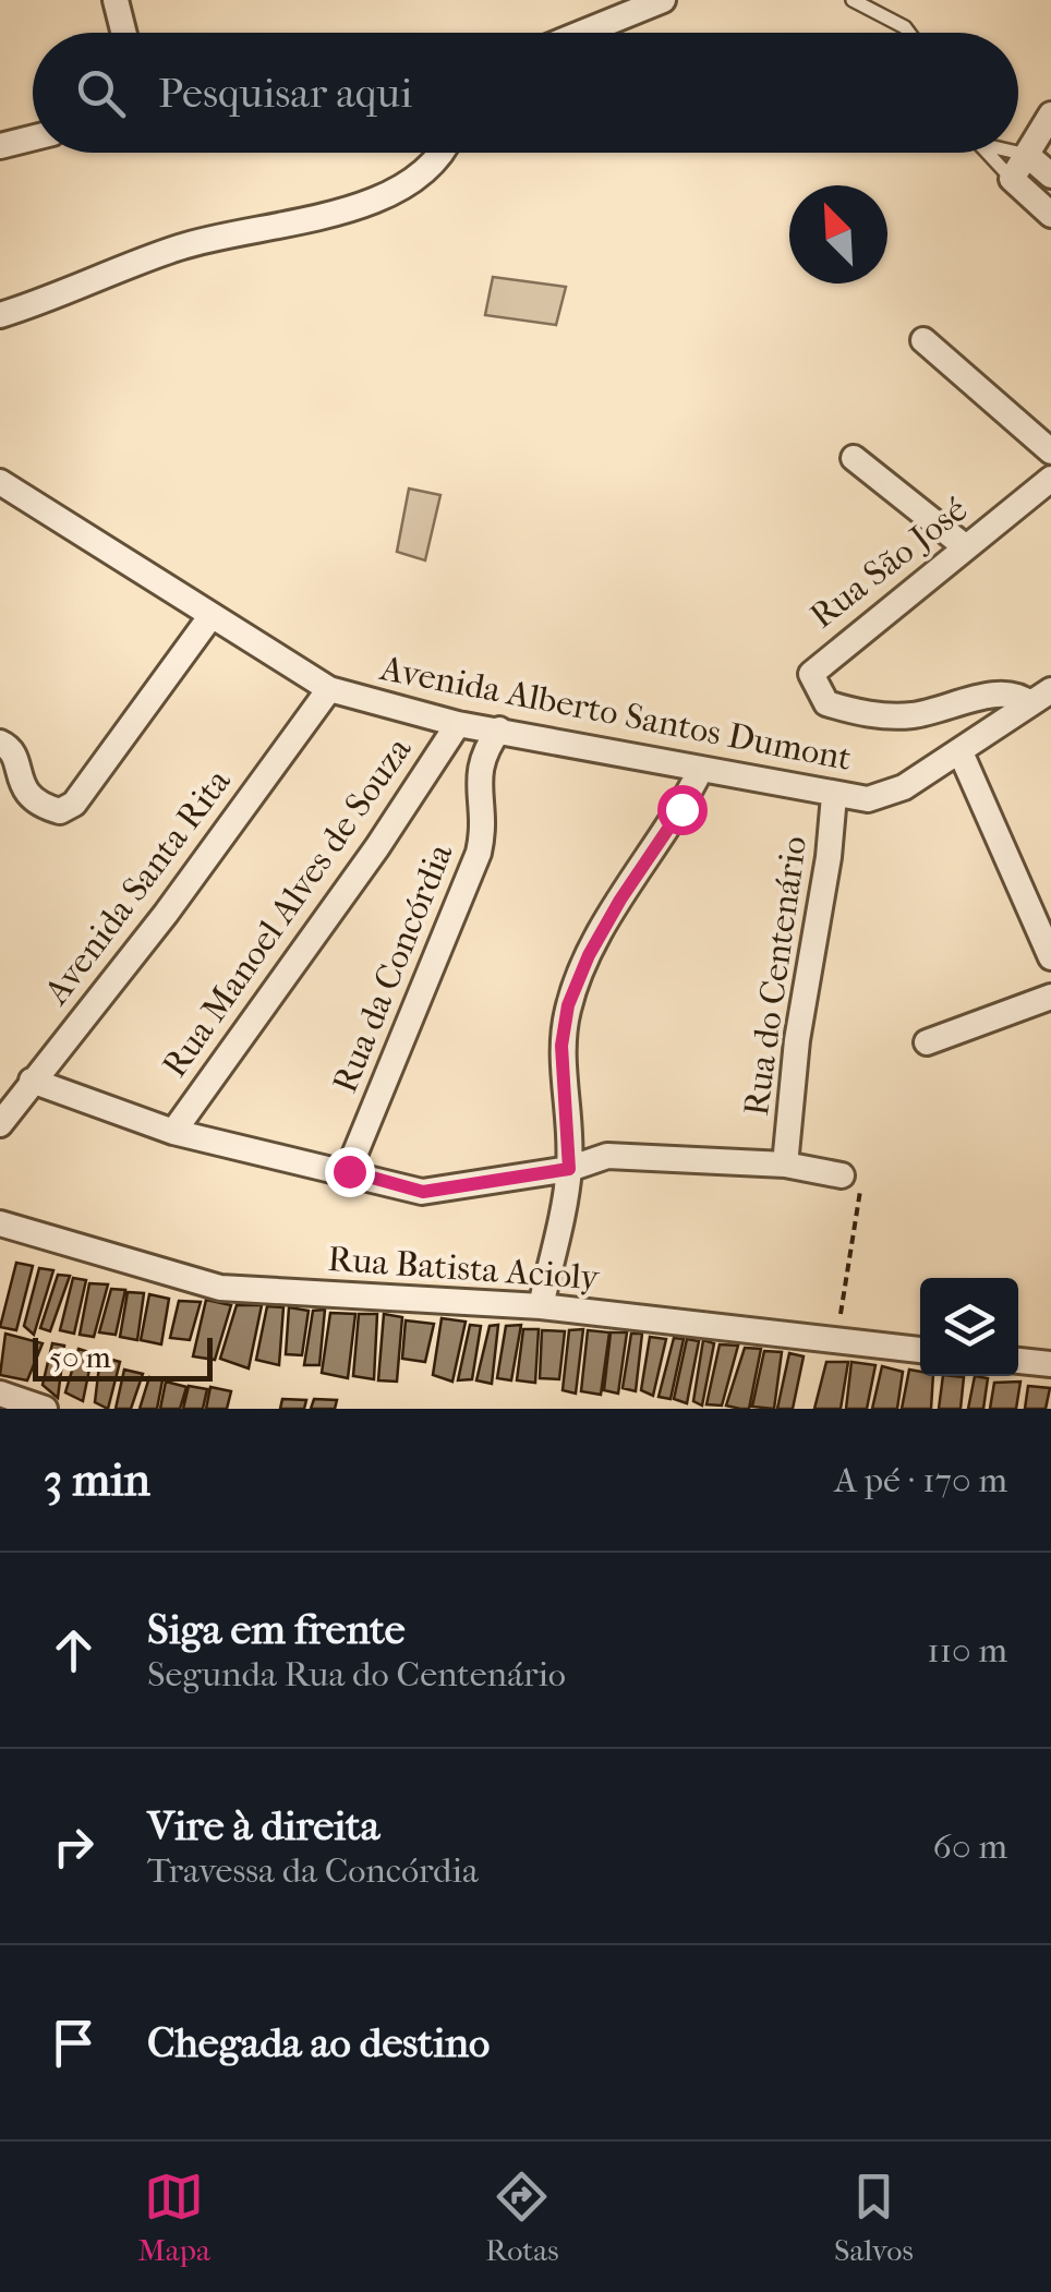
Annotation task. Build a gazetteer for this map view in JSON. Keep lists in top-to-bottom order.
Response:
{
  "streets": {
    "street": [
      "Rua São José",
      "Avenida Alberto Santos Dumont",
      "Avenida Santa Rita",
      "Rua Manoel Alves de Souza",
      "Rua da Concórdia",
      "Rua do Centenário",
      "Rua Batista Acioly"
    ]
  },
  "crossings": [
    ["Rua São José", "Avenida Alberto Santos Dumont"],
    ["Avenida Alberto Santos Dumont", "Avenida Santa Rita"],
    ["Avenida Alberto Santos Dumont", "Rua Manoel Alves de Souza"],
    ["Avenida Alberto Santos Dumont", "Rua da Concórdia"],
    ["Avenida Alberto Santos Dumont", "Rua do Centenário"]
  ],
  "scale_bar": "50 m",
  "north": "top left",
  "page": {
    "search": "Pesquisar aqui",
    "scale": "50 m",
    "heading": ["3 min", "A pé · 170 m"],
    "list": [
      ["Siga em frente", "Segunda Rua do Centenário", "110 m"],
      ["Vire à direita", "Travessa da Concórdia", "60 m"],
      "Chegada ao destino"
    ],
    "nav": ["Mapa", "Rotas", "Salvos"]
  }
}
